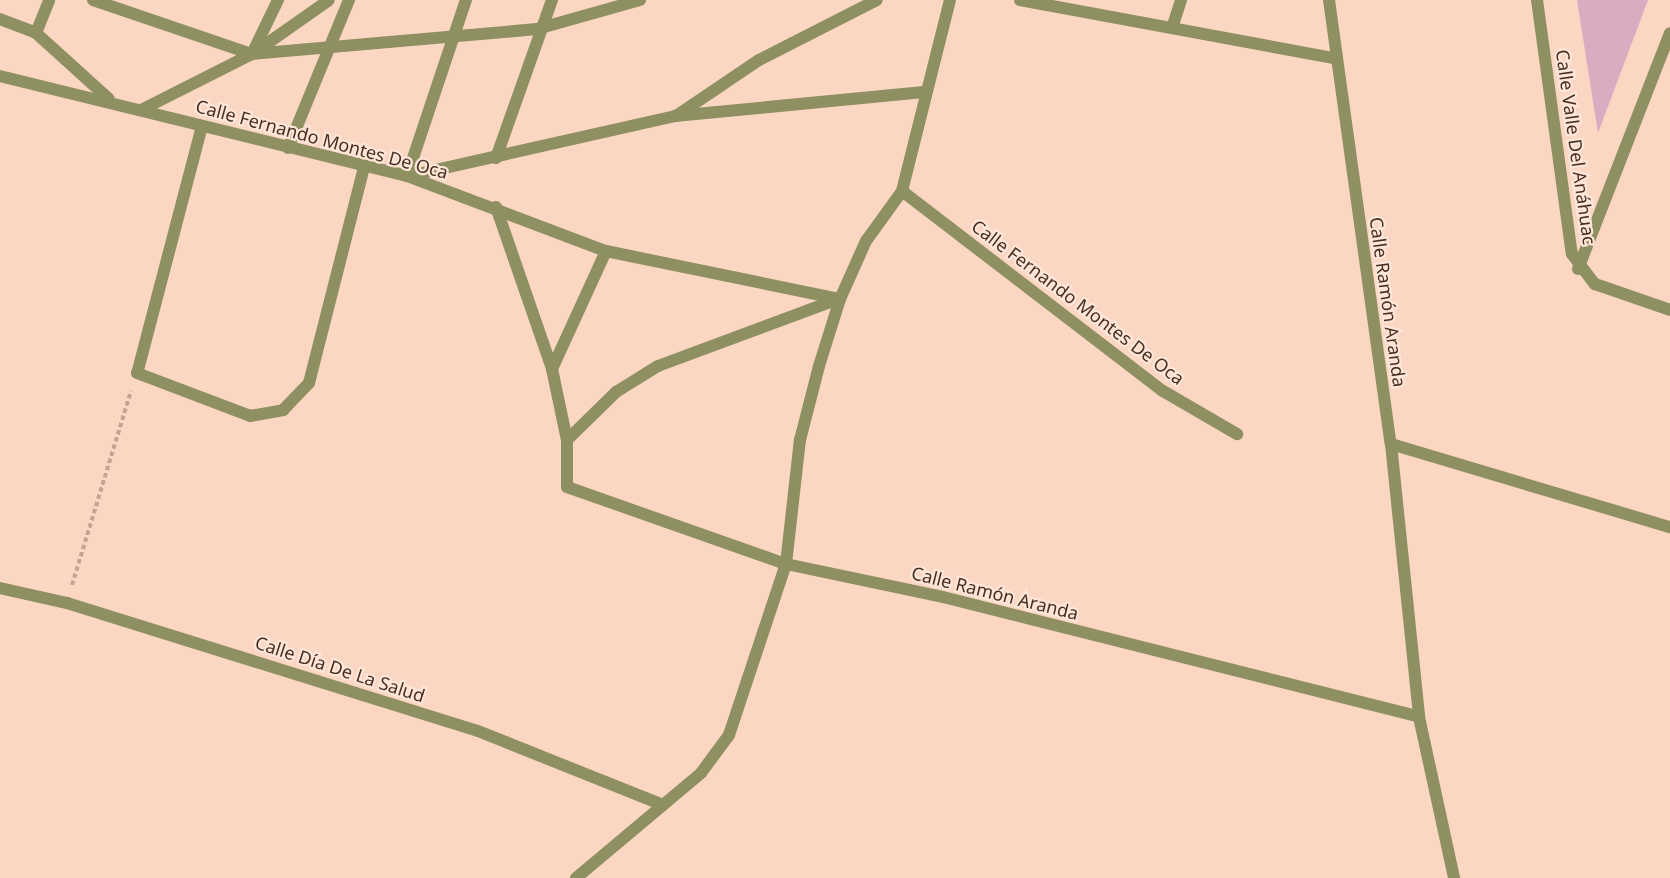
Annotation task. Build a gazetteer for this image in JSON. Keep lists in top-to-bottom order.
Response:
{
  "streets": {
    "street": [
      "Calle Fernando Montes De Oca",
      "Calle Valle Del Anáhuac",
      "Calle Ramón Aranda",
      "Calle Día De La Salud"
    ]
  }
}
